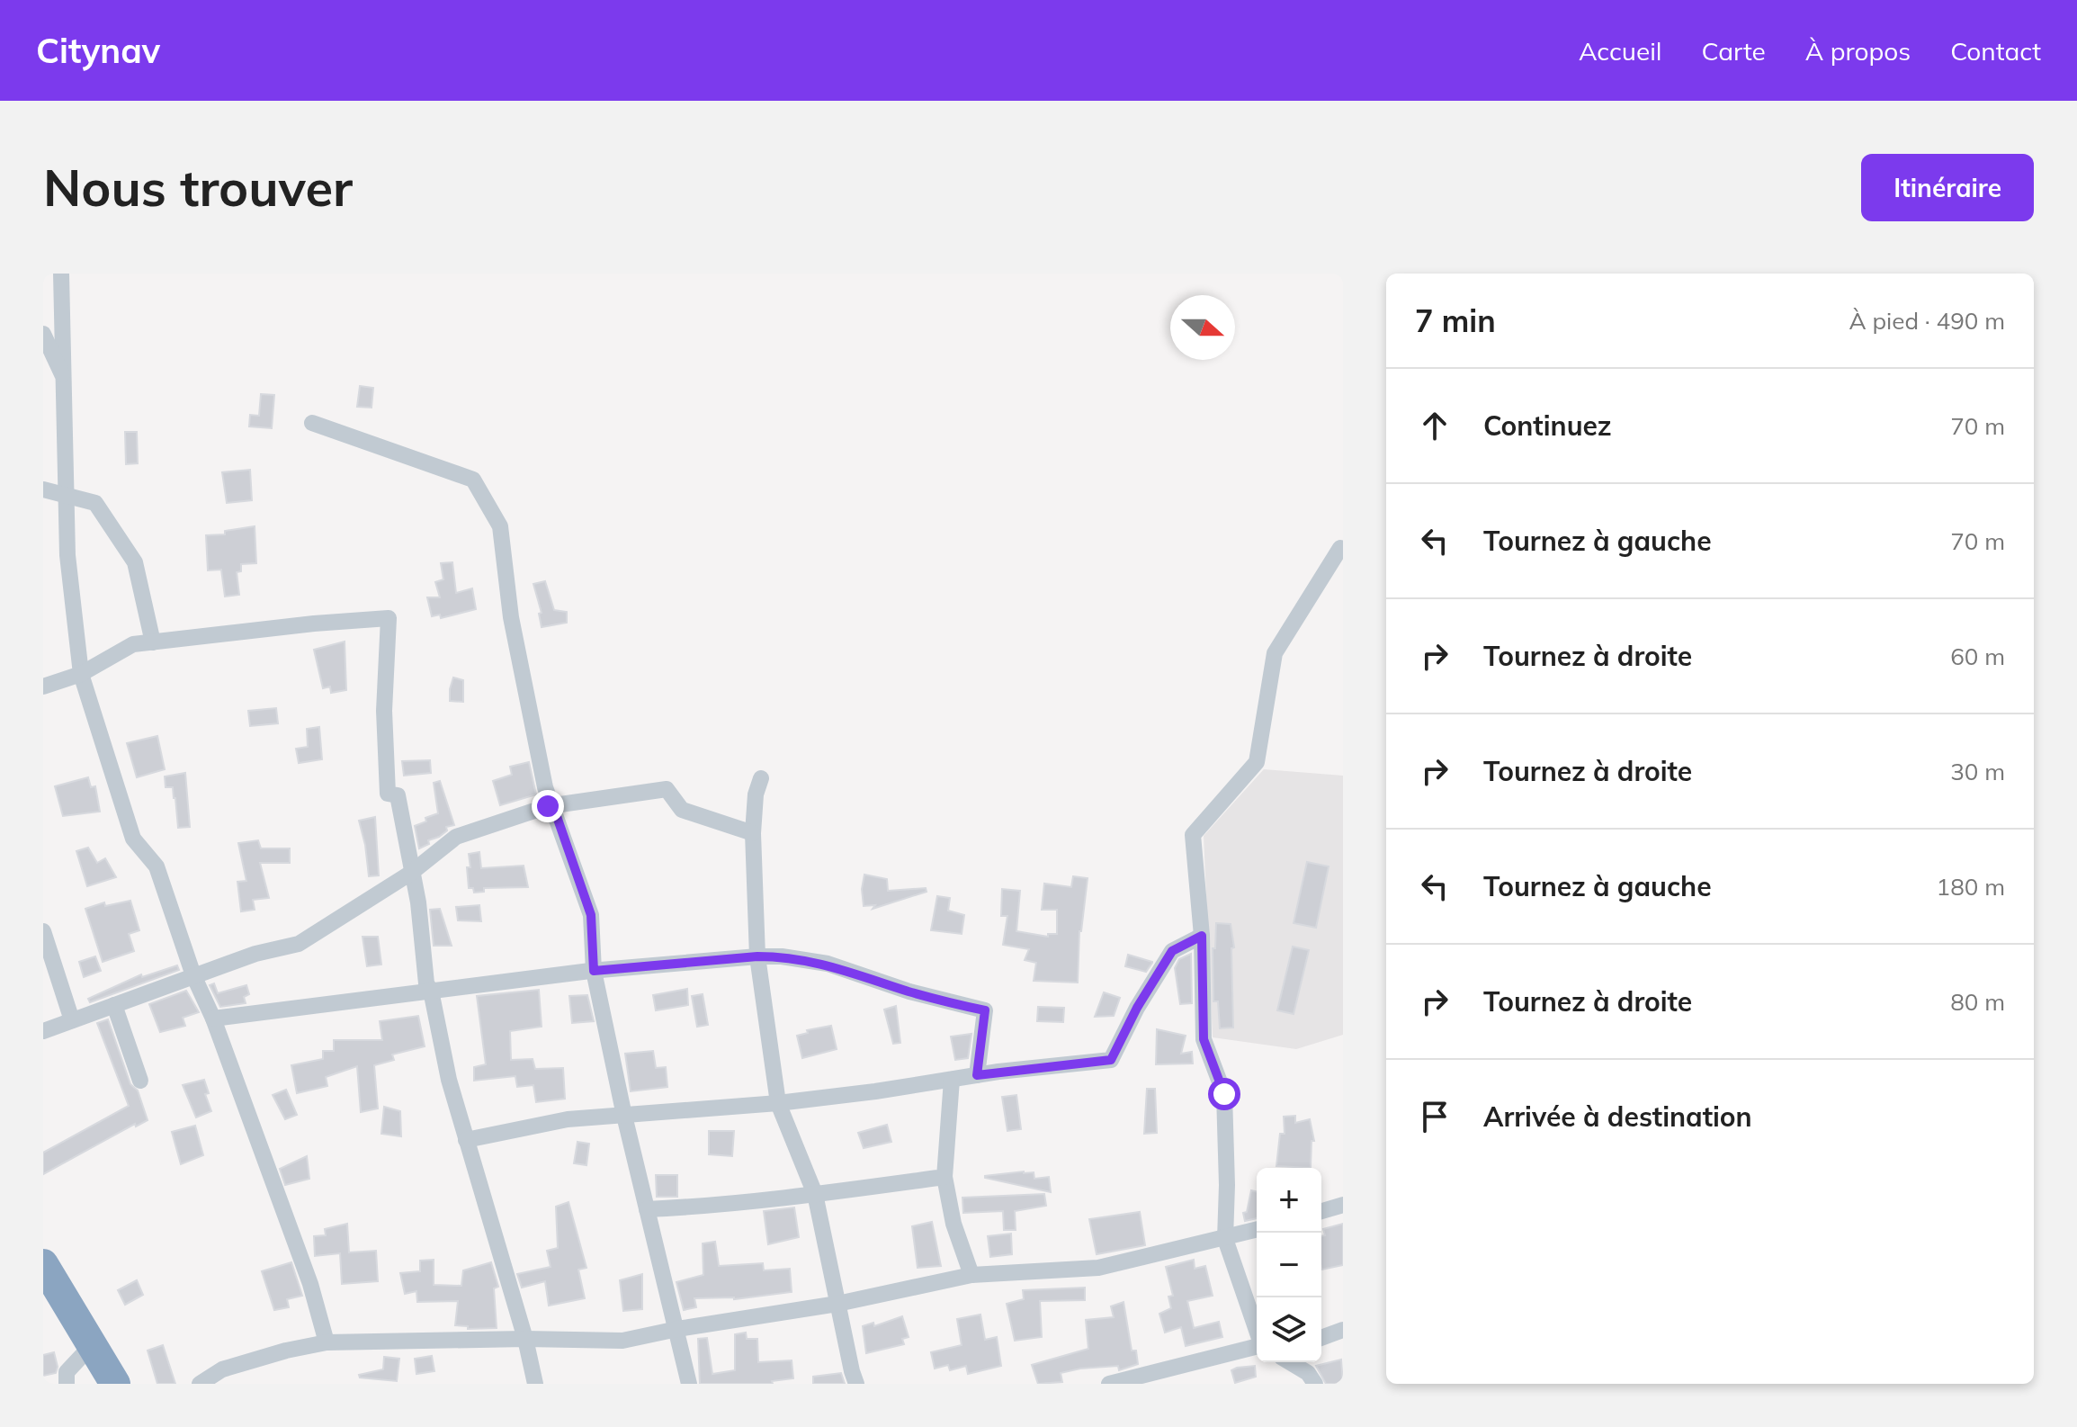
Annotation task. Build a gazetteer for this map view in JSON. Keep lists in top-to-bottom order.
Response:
{
  "north": "right",
  "page": {
    "header": "Citynav",
    "nav": [
      "Accueil",
      "Carte",
      "À propos",
      "Contact"
    ],
    "buttons": "Itinéraire",
    "title": "Nous trouver",
    "heading": ["7 min", "À pied · 490 m"],
    "list": [
      ["Continuez", "70 m"],
      ["Tournez à gauche", "70 m"],
      ["Tournez à droite", "60 m"],
      ["Tournez à droite", "30 m"],
      ["Tournez à gauche", "180 m"],
      ["Tournez à droite", "80 m"],
      "Arrivée à destination"
    ],
    "map_buttons": ["+", "−"]
  }
}
